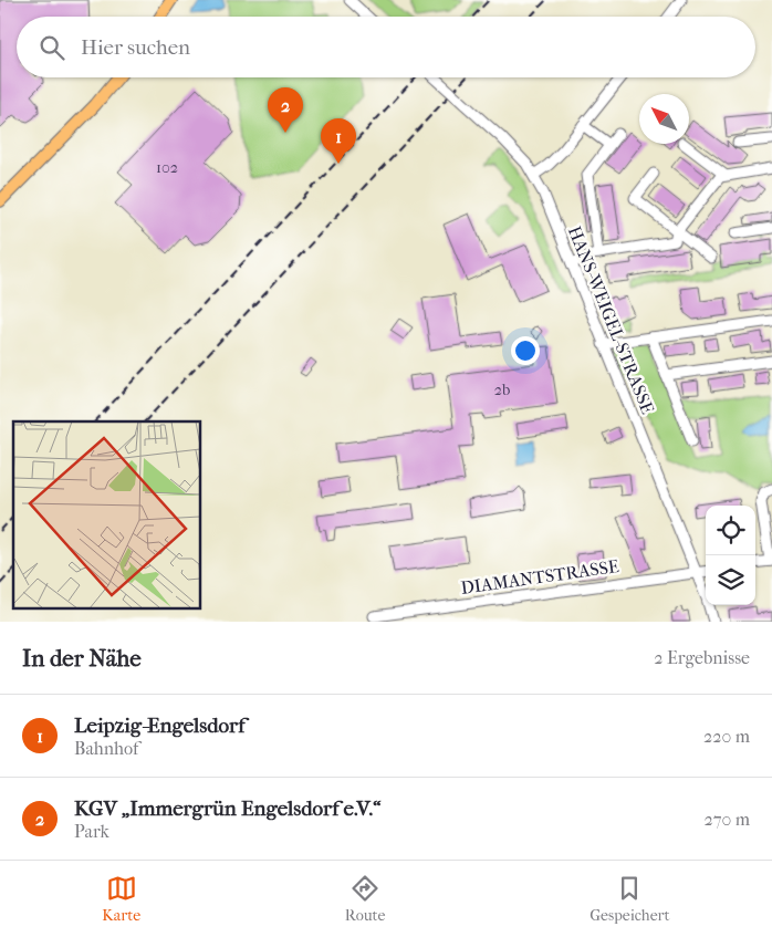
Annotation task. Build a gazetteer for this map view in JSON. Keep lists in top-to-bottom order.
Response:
{
  "streets": {
    "street": ["HANS-WEIGEL-STRASSE", "DIAMANTSTRASSE"]
  },
  "crossings": [
    ["HANS-WEIGEL-STRASSE", "DIAMANTSTRASSE"]
  ],
  "house_numbers": ["102", "2b"],
  "north": "top left",
  "page": {
    "search": "Hier suchen",
    "pins": ["2", "1"],
    "heading": ["In der Nähe", "2 Ergebnisse"],
    "list": [
      {
        "mark": "1",
        "name": "Leipzig-Engelsdorf",
        "note": "Bahnhof",
        "value": "220 m"
      },
      {
        "mark": "2",
        "name": "KGV „Immergrün Engelsdorf e.V.“",
        "note": "Park",
        "value": "270 m"
      }
    ],
    "nav": ["Karte", "Route", "Gespeichert"]
  }
}
